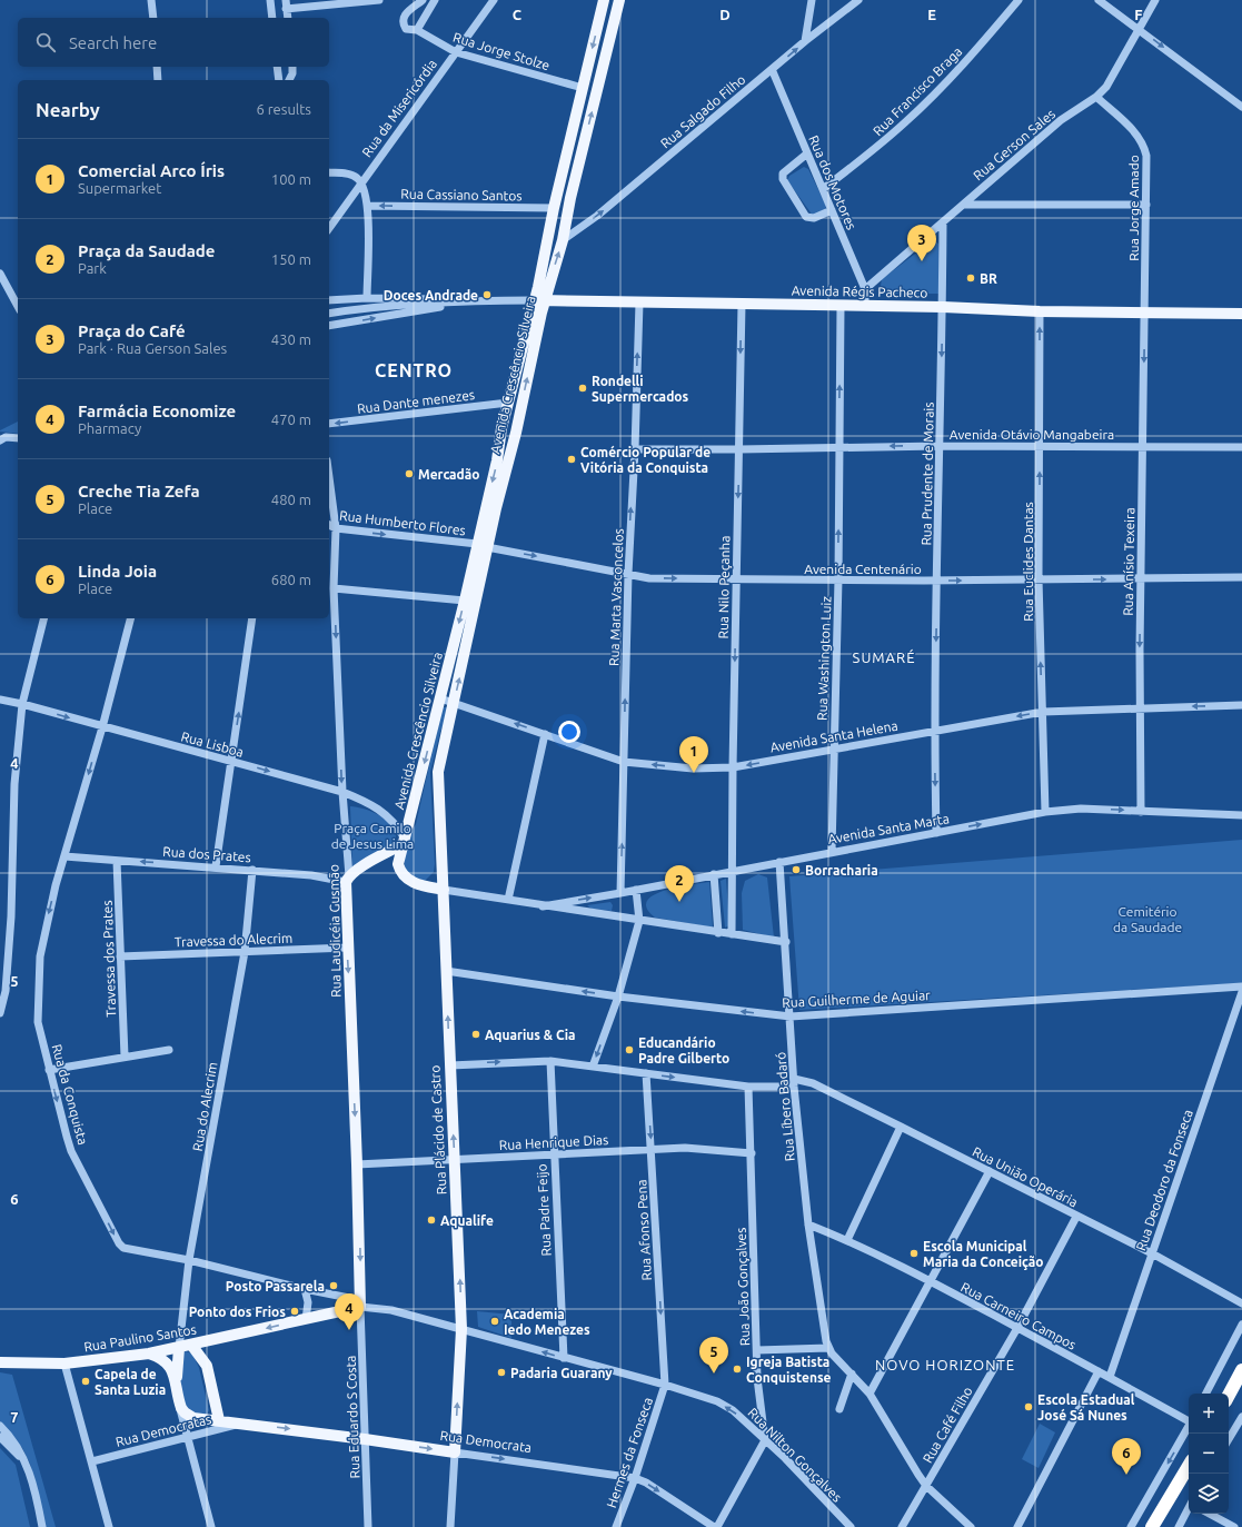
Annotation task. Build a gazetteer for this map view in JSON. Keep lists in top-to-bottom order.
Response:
{
  "streets": {
    "main road": [
      "Avenida Régis Pacheco",
      "Avenida Crescêncio Silveira",
      "Rua Laudicéia Gusmão",
      "Rua Plácido de Castro",
      "Rua Paulino Santos",
      "Rua Democrata"
    ],
    "street": [
      "Rua Jorge Stolze",
      "Rua Francisco Braga",
      "Rua da Misericórdia",
      "Rua Salgado Filho",
      "Rua Gerson Sales",
      "Rua dos Motores",
      "Rua Cassiano Santos",
      "Rua Jorge Amado",
      "Rua Dante menezes",
      "Avenida Otávio Mangabeira",
      "Rua Prudente de Morais",
      "Rua Humberto Flores",
      "Rua Euclides Dantas",
      "Rua Anísio Texeira",
      "Avenida Centenário",
      "Rua Nilo Peçanha",
      "Rua Marta Vasconcelos",
      "Rua Washington Luiz",
      "Avenida Santa Helena",
      "Rua Lisboa",
      "Avenida Santa Marta",
      "Rua dos Prates",
      "Travessa do Alecrim",
      "Travessa dos Prates",
      "Rua Guilherme de Aguiar",
      "Rua da Conquista",
      "Rua do Alecrim",
      "Rua Líbero Badaró",
      "Rua Henrique Dias",
      "Rua União Operária",
      "Rua Deodoro da Fonseca",
      "Rua Padre Feijo",
      "Rua Afonso Pena",
      "Rua João Gonçalves",
      "Rua Carneiro Campos",
      "Rua Eduardo S Costa",
      "Rua Café Filho",
      "Rua Democratas",
      "Hermes da Fonseca",
      "Rua Nilton Gonçalves"
    ]
  },
  "crossings": [
    ["Rua Jorge Stolze", "Rua da Misericórdia"],
    ["Rua Jorge Stolze", "Avenida Crescêncio Silveira"],
    ["Rua Francisco Braga", "Rua dos Motores"],
    ["Rua Salgado Filho", "Rua dos Motores"],
    ["Rua Salgado Filho", "Avenida Crescêncio Silveira"],
    ["Rua Gerson Sales", "Rua dos Motores"],
    ["Rua Gerson Sales", "Rua Jorge Amado"],
    ["Rua Gerson Sales", "Rua Prudente de Morais"],
    ["Rua dos Motores", "Avenida Régis Pacheco"],
    ["Rua Cassiano Santos", "Avenida Crescêncio Silveira"],
    ["Rua Jorge Amado", "Avenida Régis Pacheco"],
    ["Rua Jorge Amado", "Rua Anísio Texeira"],
    ["Avenida Régis Pacheco", "Avenida Crescêncio Silveira"],
    ["Avenida Régis Pacheco", "Rua Prudente de Morais"],
    ["Avenida Régis Pacheco", "Rua Euclides Dantas"],
    ["Avenida Régis Pacheco", "Rua Anísio Texeira"],
    ["Avenida Régis Pacheco", "Rua Nilo Peçanha"],
    ["Avenida Régis Pacheco", "Rua Marta Vasconcelos"],
    ["Avenida Régis Pacheco", "Rua Washington Luiz"],
    ["Avenida Crescêncio Silveira", "Rua Dante menezes"],
    ["Avenida Crescêncio Silveira", "Rua Humberto Flores"],
    ["Avenida Crescêncio Silveira", "Avenida Centenário"],
    ["Avenida Crescêncio Silveira", "Avenida Santa Helena"],
    ["Avenida Crescêncio Silveira", "Rua Lisboa"],
    ["Avenida Crescêncio Silveira", "Rua Plácido de Castro"],
    ["Avenida Otávio Mangabeira", "Rua Prudente de Morais"],
    ["Avenida Otávio Mangabeira", "Rua Euclides Dantas"],
    ["Avenida Otávio Mangabeira", "Rua Anísio Texeira"],
    ["Avenida Otávio Mangabeira", "Rua Nilo Peçanha"],
    ["Avenida Otávio Mangabeira", "Rua Marta Vasconcelos"],
    ["Avenida Otávio Mangabeira", "Rua Washington Luiz"],
    ["Rua Prudente de Morais", "Avenida Centenário"],
    ["Rua Prudente de Morais", "Avenida Santa Helena"],
    ["Rua Prudente de Morais", "Avenida Santa Marta"],
    ["Rua Humberto Flores", "Avenida Centenário"],
    ["Rua Humberto Flores", "Rua Laudicéia Gusmão"],
    ["Rua Euclides Dantas", "Avenida Centenário"],
    ["Rua Euclides Dantas", "Avenida Santa Helena"],
    ["Rua Euclides Dantas", "Avenida Santa Marta"],
    ["Rua Anísio Texeira", "Avenida Centenário"],
    ["Rua Anísio Texeira", "Avenida Santa Helena"],
    ["Rua Anísio Texeira", "Avenida Santa Marta"],
    ["Avenida Centenário", "Rua Nilo Peçanha"],
    ["Avenida Centenário", "Rua Marta Vasconcelos"],
    ["Avenida Centenário", "Rua Washington Luiz"],
    ["Rua Nilo Peçanha", "Avenida Santa Helena"],
    ["Rua Nilo Peçanha", "Avenida Santa Marta"],
    ["Rua Marta Vasconcelos", "Avenida Santa Helena"],
    ["Rua Marta Vasconcelos", "Avenida Santa Marta"],
    ["Rua Washington Luiz", "Avenida Santa Helena"],
    ["Rua Washington Luiz", "Avenida Santa Marta"],
    ["Rua Lisboa", "Rua Laudicéia Gusmão"],
    ["Rua Lisboa", "Rua da Conquista"],
    ["Avenida Santa Marta", "Rua Líbero Badaró"],
    ["Rua dos Prates", "Rua Laudicéia Gusmão"],
    ["Rua dos Prates", "Travessa dos Prates"],
    ["Rua dos Prates", "Rua da Conquista"],
    ["Rua dos Prates", "Rua do Alecrim"],
    ["Rua Laudicéia Gusmão", "Travessa do Alecrim"],
    ["Rua Laudicéia Gusmão", "Rua da Conquista"],
    ["Rua Laudicéia Gusmão", "Rua Henrique Dias"],
    ["Rua Laudicéia Gusmão", "Rua Paulino Santos"],
    ["Rua Laudicéia Gusmão", "Rua Eduardo S Costa"],
    ["Rua Laudicéia Gusmão", "Rua Nilton Gonçalves"],
    ["Travessa do Alecrim", "Travessa dos Prates"],
    ["Travessa do Alecrim", "Rua do Alecrim"],
    ["Rua Guilherme de Aguiar", "Rua Líbero Badaró"],
    ["Rua Guilherme de Aguiar", "Rua Plácido de Castro"],
    ["Rua da Conquista", "Rua do Alecrim"],
    ["Rua da Conquista", "Rua Paulino Santos"],
    ["Rua da Conquista", "Rua Eduardo S Costa"],
    ["Rua da Conquista", "Rua Nilton Gonçalves"],
    ["Rua do Alecrim", "Rua Paulino Santos"],
    ["Rua Líbero Badaró", "Rua União Operária"],
    ["Rua Líbero Badaró", "Rua Carneiro Campos"],
    ["Rua Plácido de Castro", "Rua Henrique Dias"],
    ["Rua Plácido de Castro", "Rua União Operária"],
    ["Rua Plácido de Castro", "Rua Democrata"],
    ["Rua Plácido de Castro", "Rua Nilton Gonçalves"],
    ["Rua Henrique Dias", "Rua Padre Feijo"],
    ["Rua Henrique Dias", "Rua Afonso Pena"],
    ["Rua Henrique Dias", "Rua João Gonçalves"],
    ["Rua União Operária", "Rua Deodoro da Fonseca"],
    ["Rua União Operária", "Rua Padre Feijo"],
    ["Rua União Operária", "Rua Afonso Pena"],
    ["Rua União Operária", "Rua João Gonçalves"],
    ["Rua União Operária", "Rua Café Filho"],
    ["Rua Deodoro da Fonseca", "Rua Carneiro Campos"],
    ["Rua Padre Feijo", "Rua Nilton Gonçalves"],
    ["Rua Afonso Pena", "Hermes da Fonseca"],
    ["Rua Afonso Pena", "Rua Nilton Gonçalves"],
    ["Rua João Gonçalves", "Rua Nilton Gonçalves"],
    ["Rua Carneiro Campos", "Rua Café Filho"],
    ["Rua Paulino Santos", "Rua Eduardo S Costa"],
    ["Rua Paulino Santos", "Rua Nilton Gonçalves"],
    ["Rua Eduardo S Costa", "Rua Democrata"],
    ["Rua Eduardo S Costa", "Rua Nilton Gonçalves"],
    ["Rua Democratas", "Rua Democrata"],
    ["Rua Democrata", "Hermes da Fonseca"],
    ["Hermes da Fonseca", "Rua Nilton Gonçalves"]
  ],
  "one_way": [
    "Rua Salgado Filho",
    "Rua Cassiano Santos",
    "Rua Dante menezes",
    "Rua Prudente de Morais",
    "Rua Euclides Dantas",
    "Rua Anísio Texeira",
    "Avenida Centenário",
    "Rua Nilo Peçanha",
    "Rua Marta Vasconcelos",
    "Rua Washington Luiz",
    "Avenida Santa Helena",
    "Rua Lisboa",
    "Avenida Santa Marta",
    "Rua Laudicéia Gusmão",
    "Rua Guilherme de Aguiar",
    "Rua Plácido de Castro",
    "Rua Afonso Pena",
    "Rua Democrata",
    "Rua Nilton Gonçalves"
  ],
  "districts": ["CENTRO", "SUMARÉ", "NOVO HORIZONTE"],
  "parks": ["Praça Camilo de Jesus Lima", "Cemitério da Saudade"],
  "places": [
    "BR",
    "Doces Andrade",
    "Rondelli Supermercados",
    "Comércio Popular de Vitória da Conquista",
    "Mercadão",
    "Borracharia",
    "Aquarius & Cia",
    "Educandário Padre Gilberto",
    "Aqualife",
    "Escola Municipal Maria da Conceição",
    "Posto Passarela",
    "Ponto dos Frios",
    "Academia Iedo Menezes",
    "Igreja Batista Conquistense",
    "Padaria Guarany",
    "Capela de Santa Luzia",
    "Escola Estadual José Sá Nunes"
  ],
  "page": {
    "search": "Search here",
    "heading": ["Nearby", "6 results"],
    "list": [
      {
        "mark": "1",
        "name": "Comercial Arco Íris",
        "note": "Supermarket",
        "value": "100 m"
      },
      {
        "mark": "2",
        "name": "Praça da Saudade",
        "note": "Park",
        "value": "150 m"
      },
      {
        "mark": "3",
        "name": "Praça do Café",
        "note": "Park · Rua Gerson Sales",
        "value": "430 m"
      },
      {
        "mark": "4",
        "name": "Farmácia Economize",
        "note": "Pharmacy",
        "value": "470 m"
      },
      {
        "mark": "5",
        "name": "Creche Tia Zefa",
        "note": "Place",
        "value": "480 m"
      },
      {
        "mark": "6",
        "name": "Linda Joia",
        "note": "Place",
        "value": "680 m"
      }
    ],
    "pins": [
      "3",
      "1",
      "2",
      "4",
      "5",
      "6"
    ],
    "map_buttons": ["+", "−"]
  },
  "grid": {
    "columns": [
      "C",
      "D",
      "E",
      "F"
    ],
    "rows": [
      "4",
      "5",
      "6",
      "7"
    ]
  }
}
